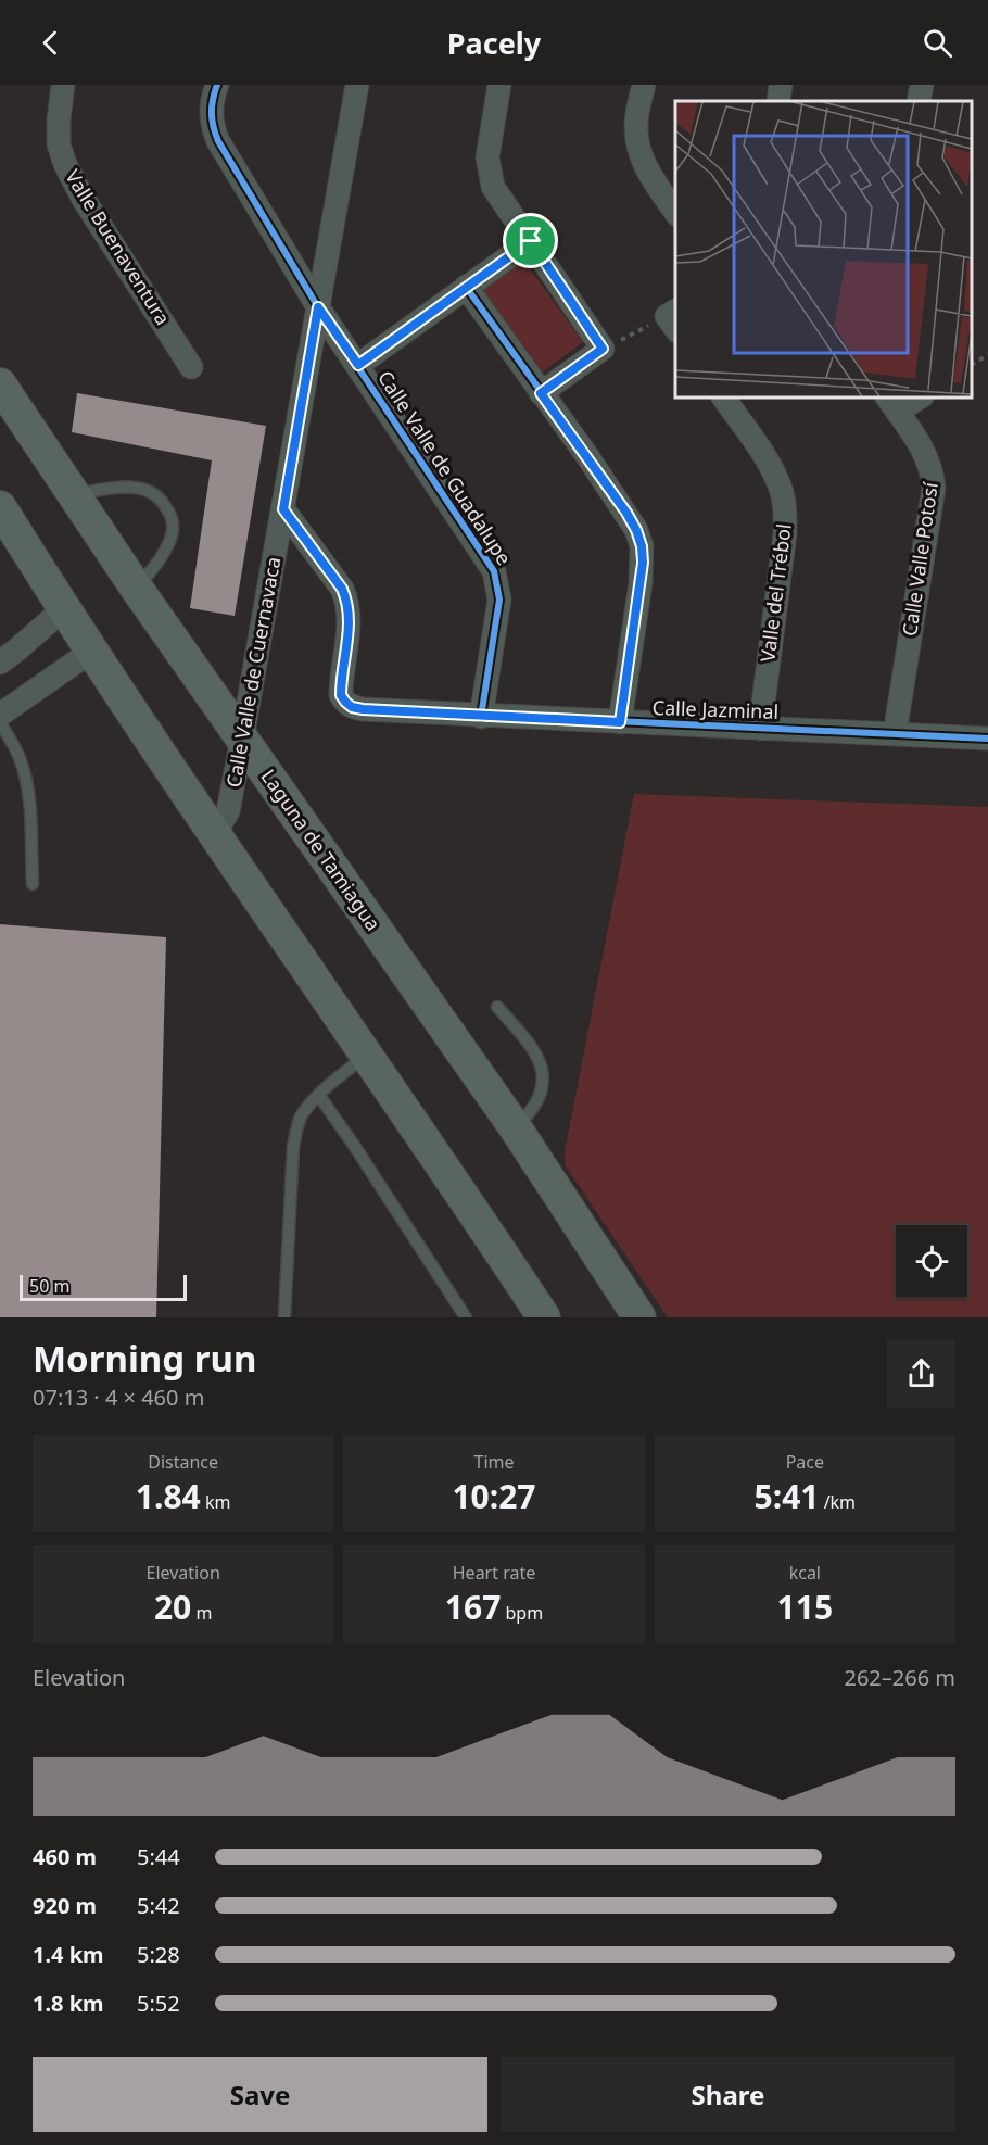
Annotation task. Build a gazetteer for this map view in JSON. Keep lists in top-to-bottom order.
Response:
{
  "streets": {
    "main road": ["Laguna de Tamiagua"],
    "street": [
      "Valle Buenaventura",
      "Calle Valle de Guadalupe",
      "Calle Valle Potosí",
      "Valle del Trébol",
      "Calle Valle de Cuernavaca",
      "Calle Jazminal"
    ]
  },
  "crossings": [
    ["Calle Valle de Guadalupe", "Calle Valle de Cuernavaca"],
    ["Calle Valle de Guadalupe", "Calle Jazminal"],
    ["Calle Valle Potosí", "Calle Jazminal"],
    ["Valle del Trébol", "Calle Jazminal"],
    ["Calle Valle de Cuernavaca", "Calle Jazminal"],
    ["Calle Valle de Cuernavaca", "Laguna de Tamiagua"]
  ],
  "scale_bar": "50 m",
  "page": {
    "header": "Pacely",
    "scale": "50 m",
    "heading": ["Morning run", "07:13 · 4 × 460 m"],
    "stats": [
      ["Distance", "1.84 km"],
      ["Time", "10:27"],
      ["Pace", "5:41 /km"],
      ["Elevation", "20 m"],
      ["Heart rate", "167 bpm"],
      ["kcal", "115"]
    ],
    "chart": ["Elevation", "262–266 m"],
    "list": [
      {
        "name": "460 m",
        "note": "5:44"
      },
      {
        "name": "920 m",
        "note": "5:42"
      },
      {
        "name": "1.4 km",
        "note": "5:28"
      },
      {
        "name": "1.8 km",
        "note": "5:52"
      }
    ],
    "buttons": ["Save", "Share"]
  }
}
